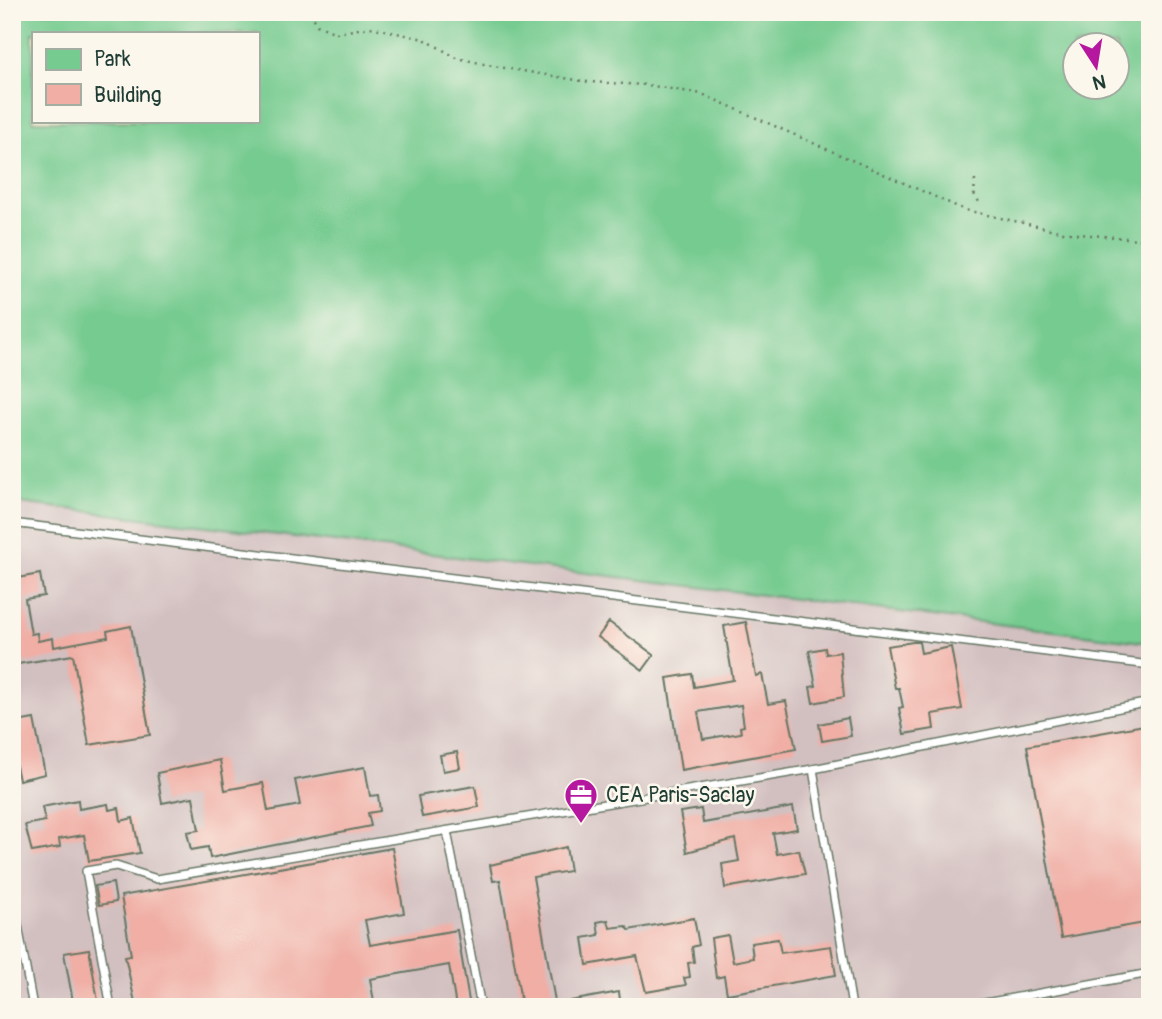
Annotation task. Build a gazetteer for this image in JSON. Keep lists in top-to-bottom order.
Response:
{
  "places": {
    "office": ["CEA Paris-Saclay"]
  },
  "legend": ["Park", "Building"],
  "north": "bottom"
}
